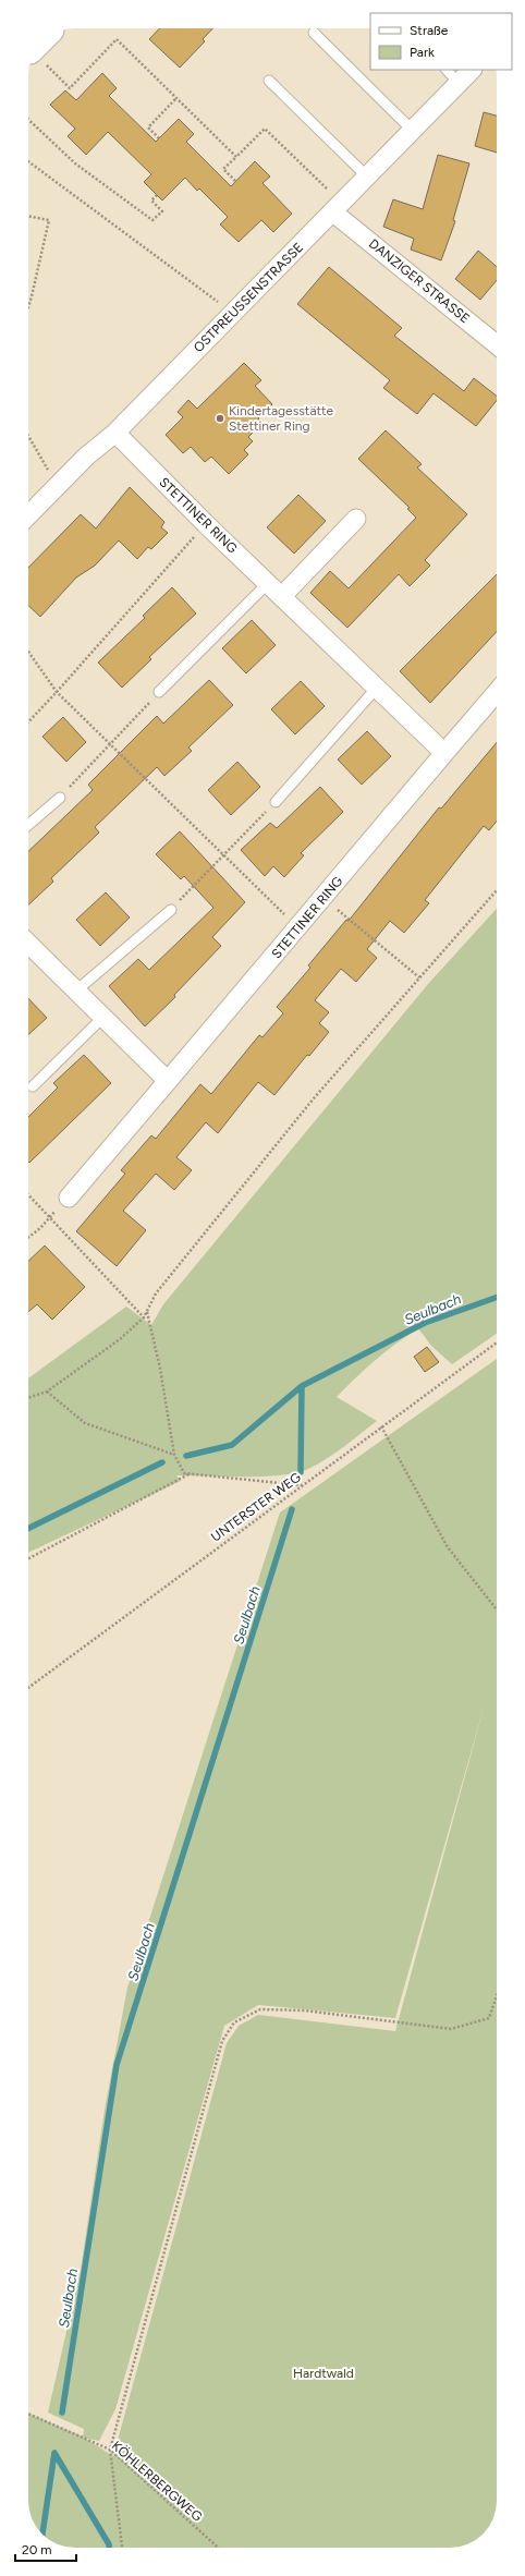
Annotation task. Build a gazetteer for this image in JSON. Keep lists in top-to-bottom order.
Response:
{
  "streets": {
    "street": ["DANZIGER STRASSE", "OSTPREUSSENSTRASSE", "STETTINER RING"],
    "path": ["UNTERSTER WEG", "KÖHLERBERGWEG"]
  },
  "crossings": [
    ["DANZIGER STRASSE", "OSTPREUSSENSTRASSE"],
    ["OSTPREUSSENSTRASSE", "STETTINER RING"]
  ],
  "water": ["Seulbach"],
  "parks": ["Hardtwald"],
  "places": ["Kindertagesstätte Stettiner Ring"],
  "legend": ["Straße", "Park"],
  "scale_bar": "20 m"
}
